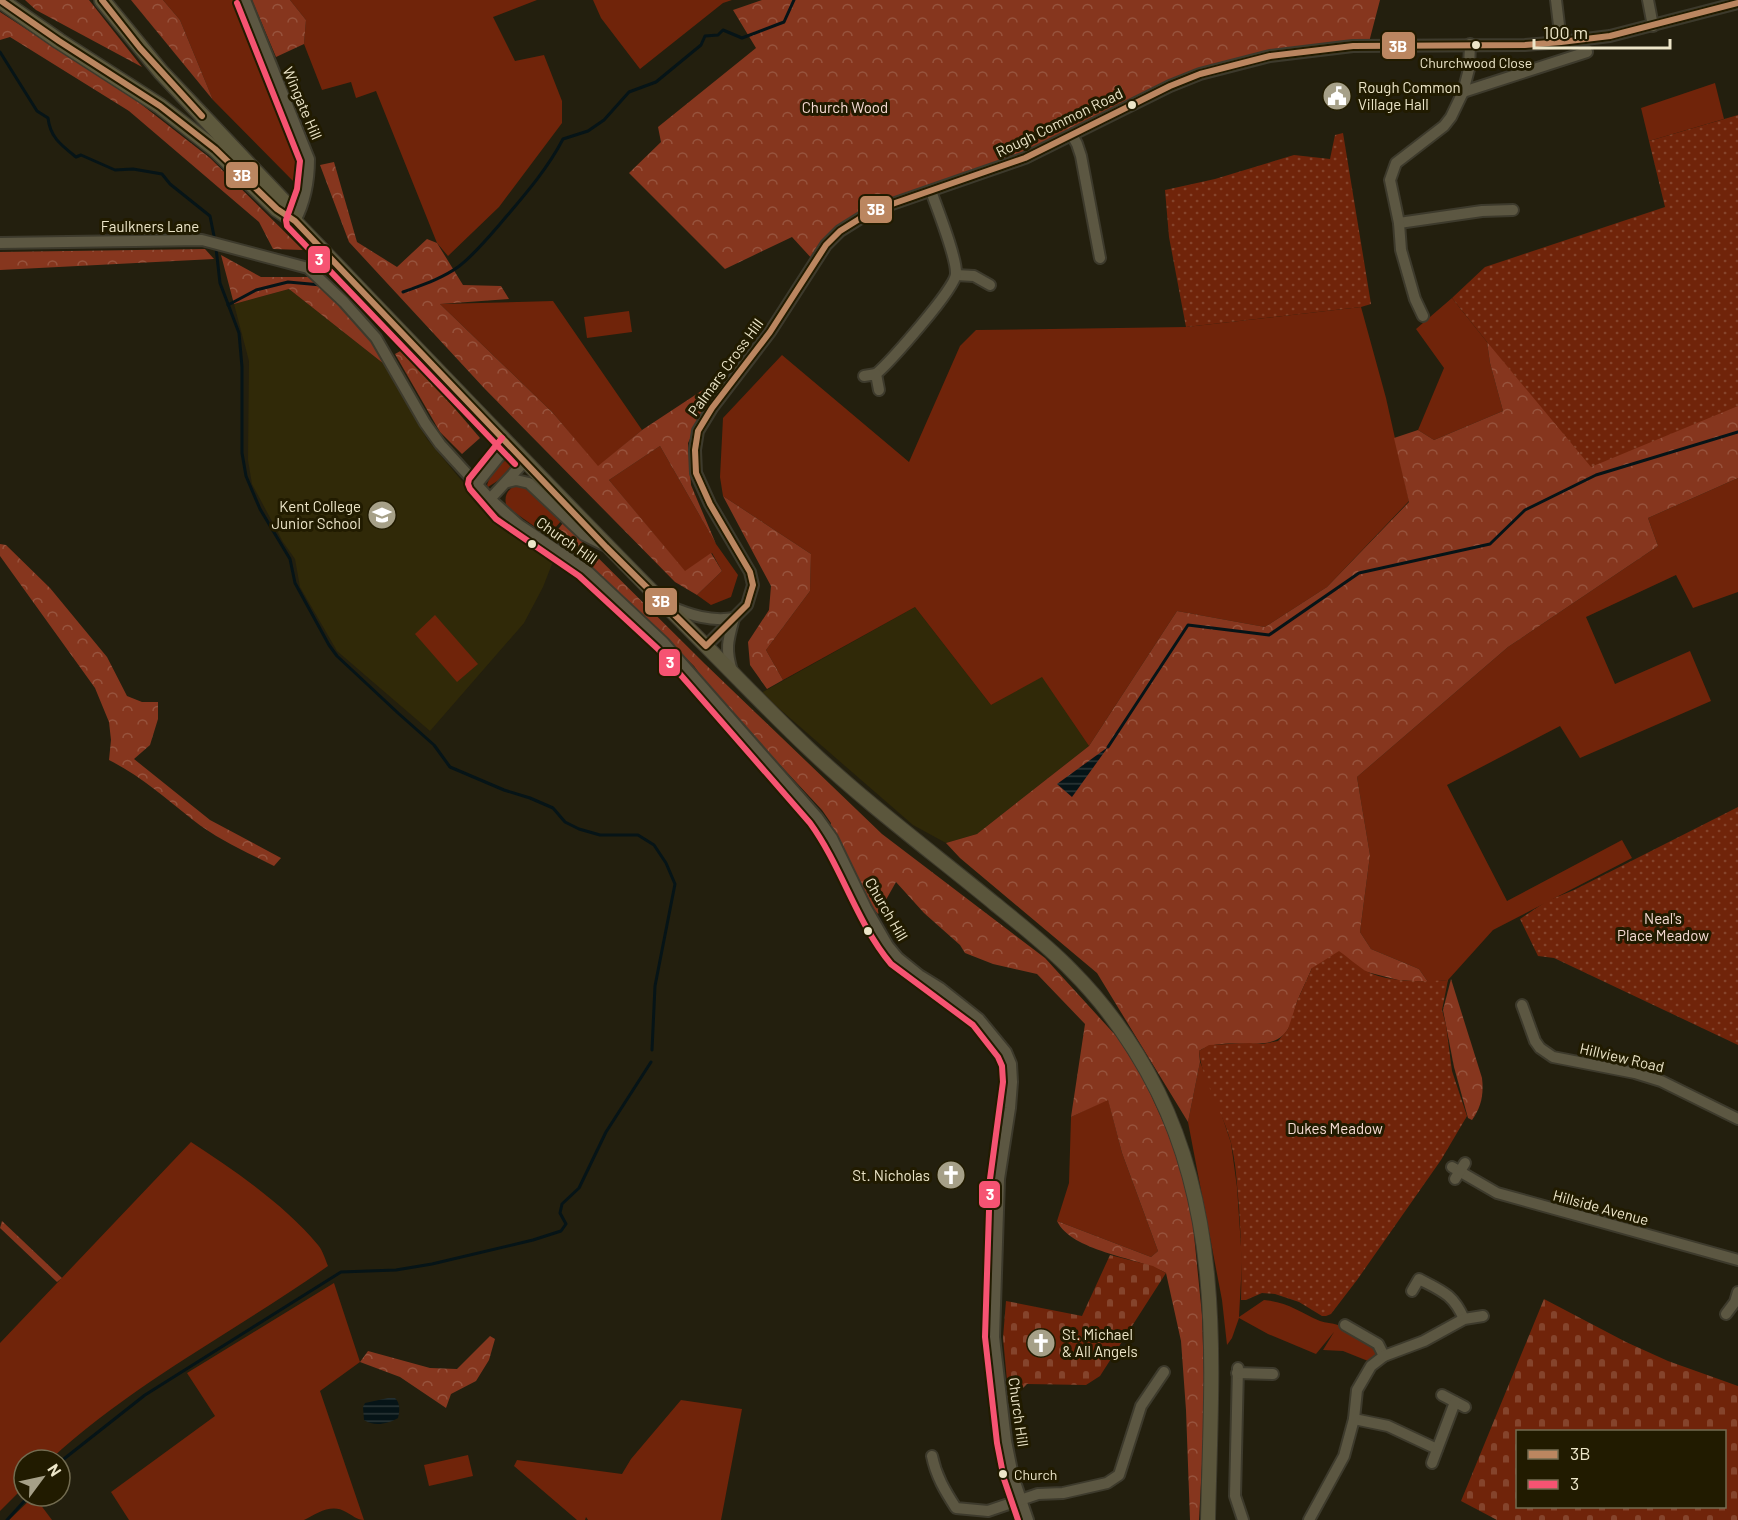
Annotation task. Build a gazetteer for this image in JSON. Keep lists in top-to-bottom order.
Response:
{
  "streets": {
    "street": [
      "Wingate Hill",
      "Rough Common Road",
      "Faulkners Lane",
      "Palmars Cross Hill",
      "Church Hill",
      "Hillview Road",
      "Hillside Avenue"
    ]
  },
  "crossings": [
    ["Rough Common Road", "Palmars Cross Hill"],
    ["Faulkners Lane", "Church Hill"]
  ],
  "parks": ["Church Wood", "Neal's Place Meadow", "Dukes Meadow"],
  "places": {
    "other": ["Churchwood Close", "Church"],
    "public building": ["Rough Common Village Hall"],
    "school or university": ["Kent College Junior School"],
    "church": ["St. Nicholas", "St. Michael & All Angels"]
  },
  "lines": ["transit line 3B", "transit line 3"],
  "legend": ["3B", "3"],
  "scale_bar": "100 m",
  "north": "top right"
}
